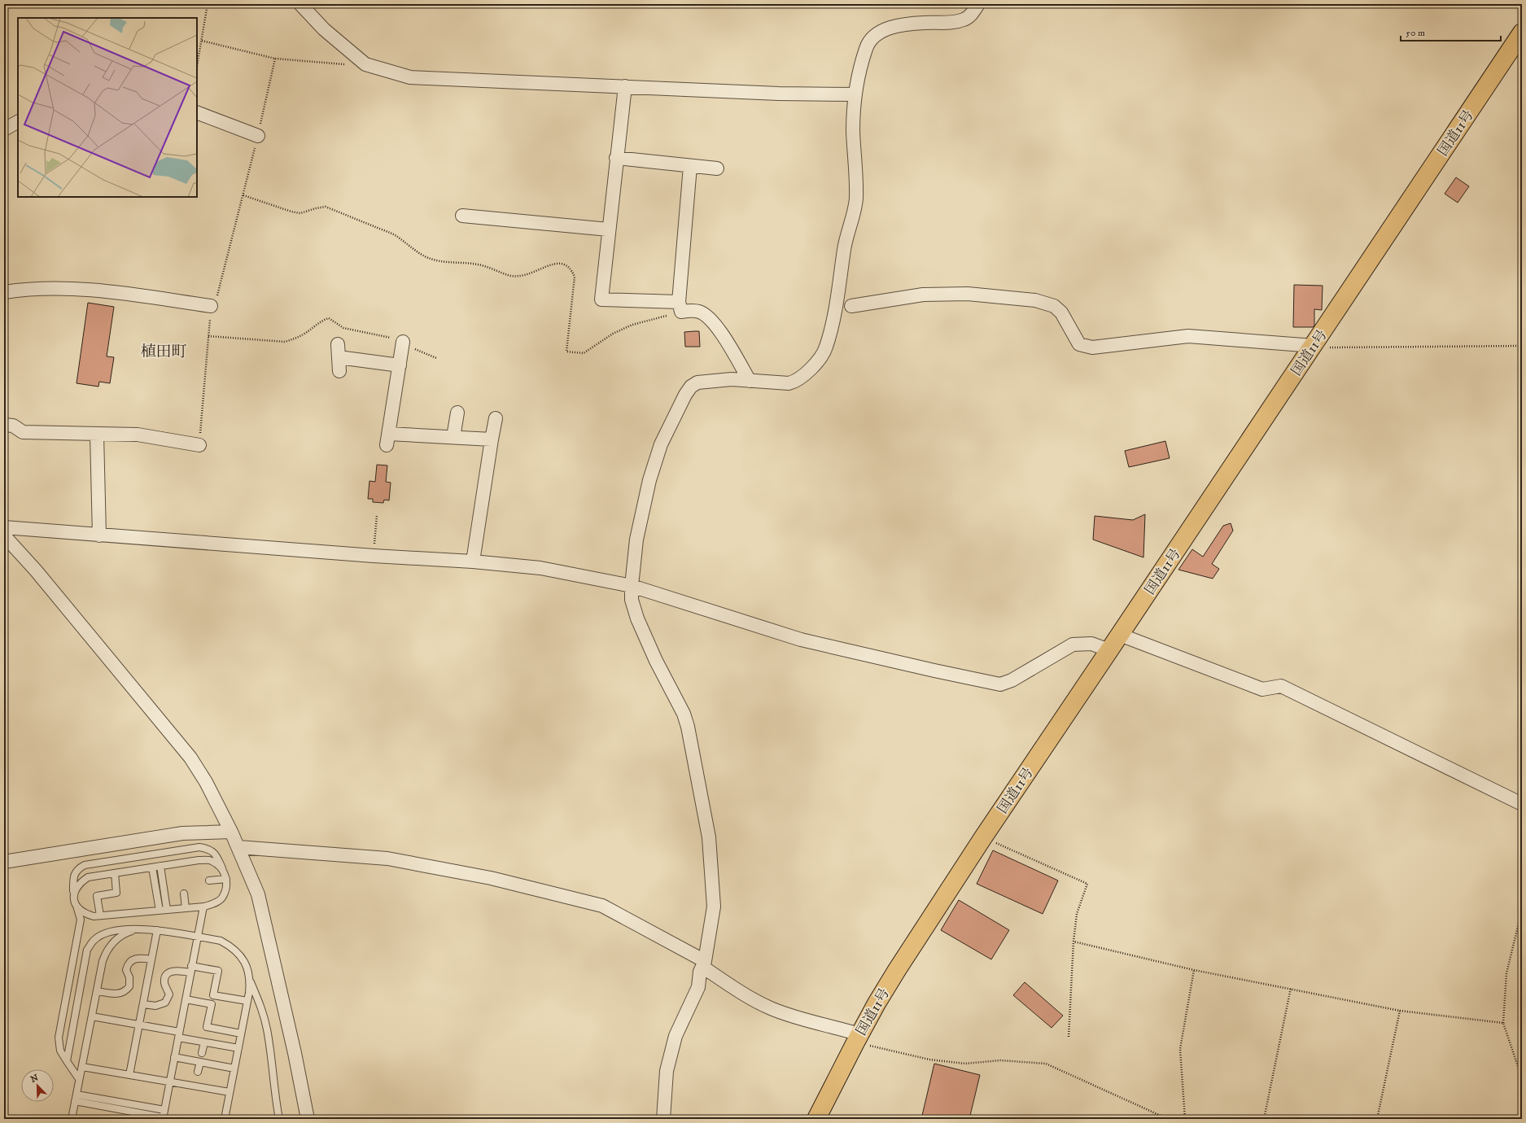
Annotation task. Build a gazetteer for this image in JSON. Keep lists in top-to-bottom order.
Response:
{
  "streets": {
    "highway": ["国道11号"]
  },
  "districts": ["植田町"],
  "scale_bar": "50 m",
  "north": "top left"
}
